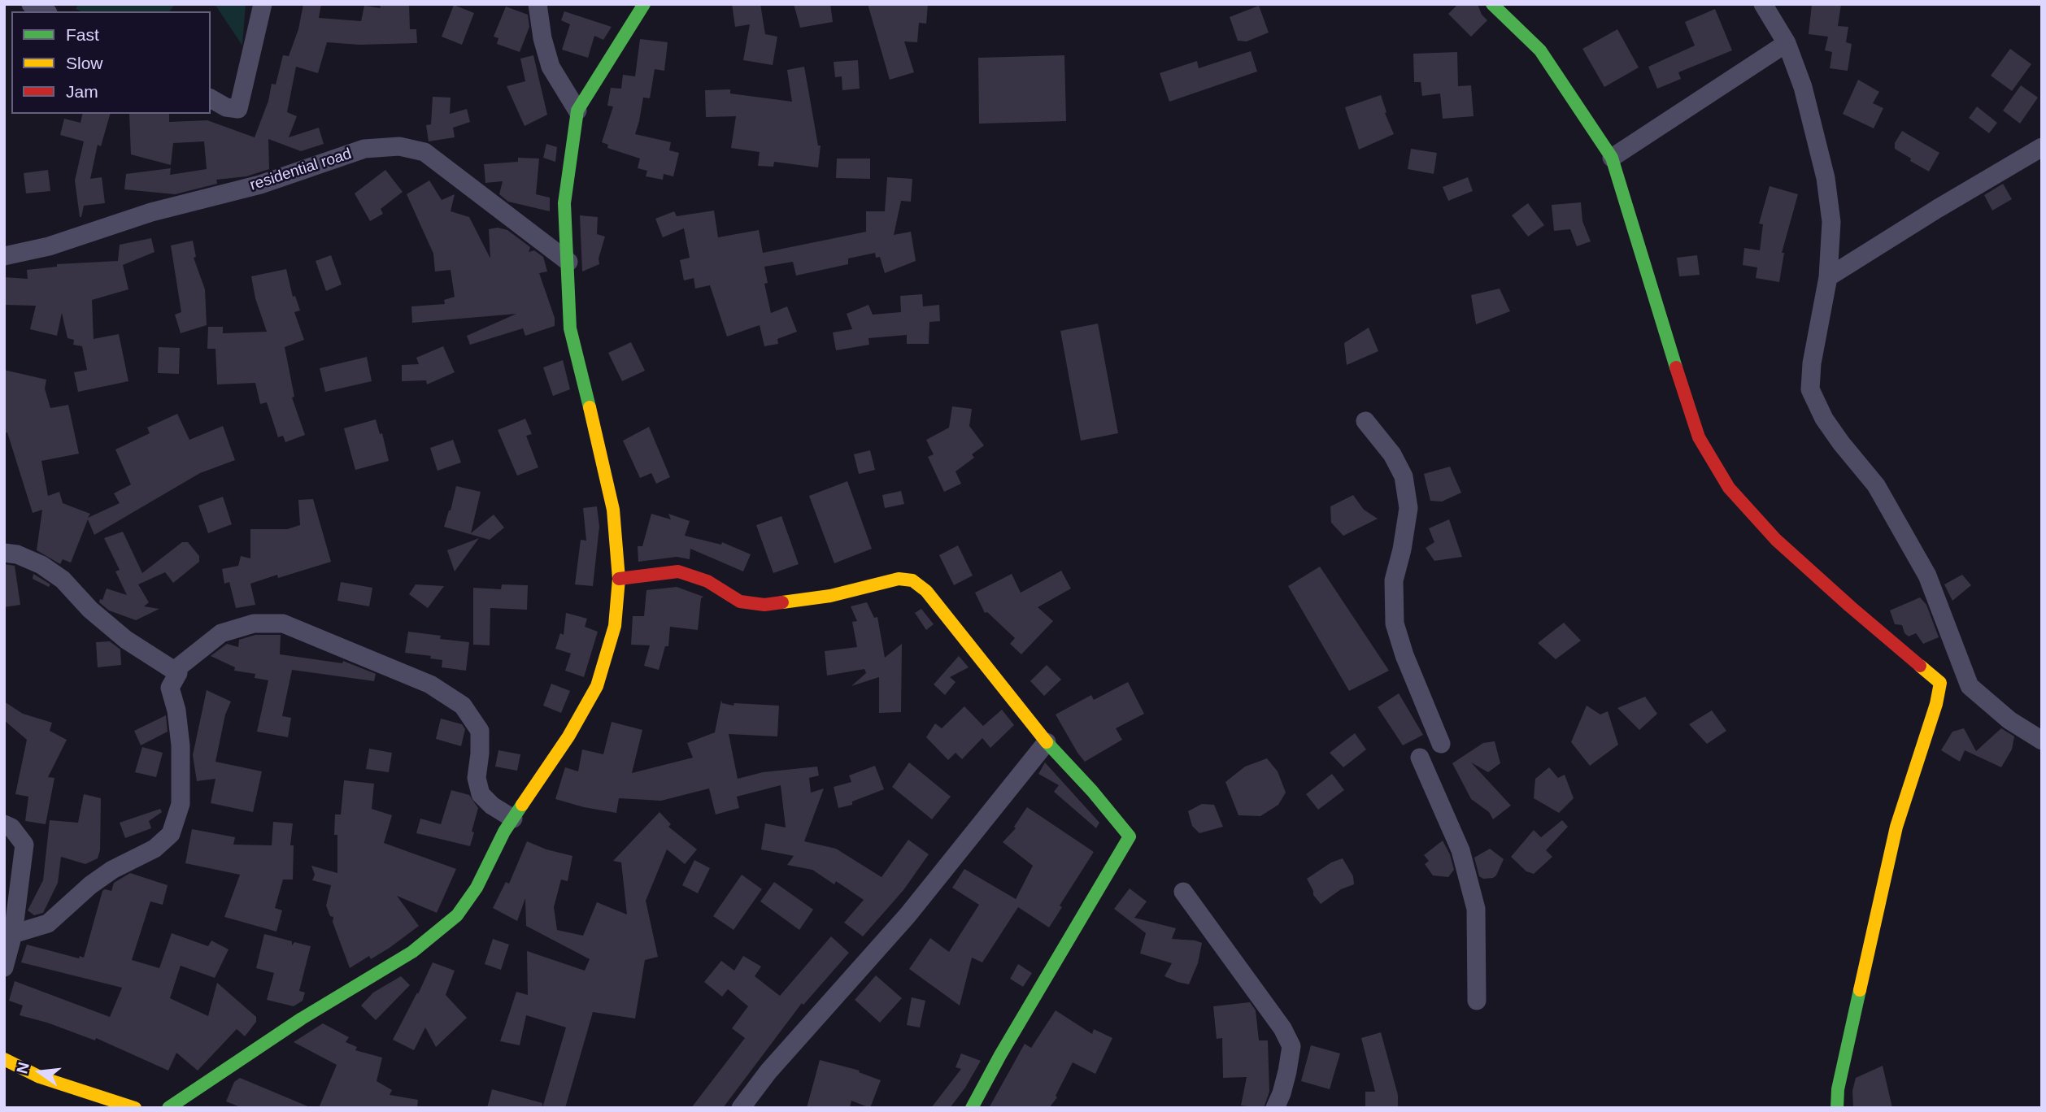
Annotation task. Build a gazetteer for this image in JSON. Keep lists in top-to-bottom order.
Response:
{
  "streets": {
    "street": ["residential road"]
  },
  "legend": ["Fast", "Slow", "Jam"],
  "north": "left"
}
